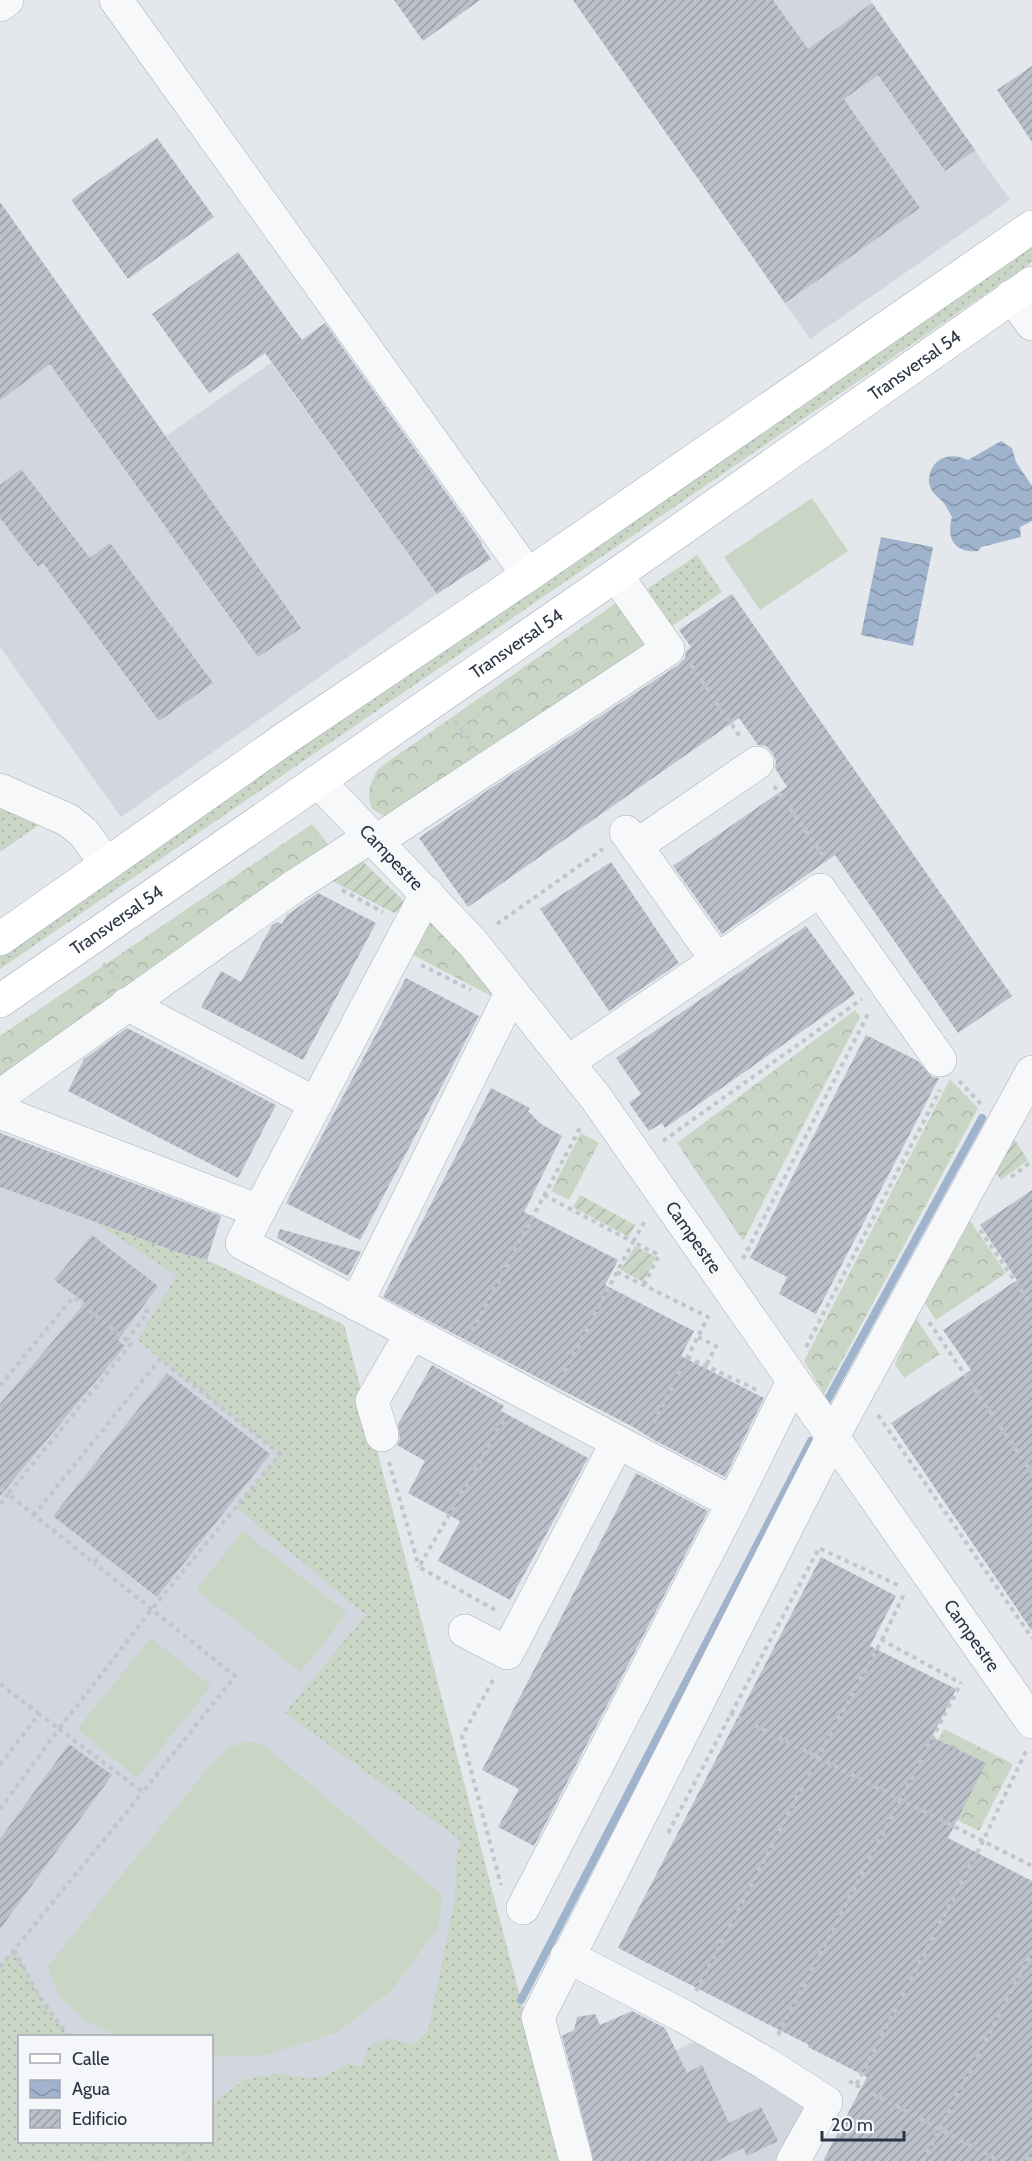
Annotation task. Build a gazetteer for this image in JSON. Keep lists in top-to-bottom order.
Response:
{
  "streets": {
    "main road": ["Transversal 54"],
    "street": ["Campestre"]
  },
  "crossings": [
    ["Transversal 54", "Campestre"]
  ],
  "legend": ["Calle", "Agua", "Edificio"],
  "scale_bar": "20 m"
}
